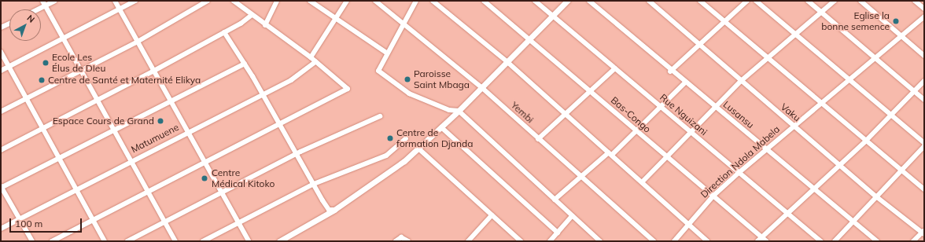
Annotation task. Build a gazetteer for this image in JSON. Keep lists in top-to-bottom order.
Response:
{
  "streets": {
    "street": [
      "Yembi",
      "Vaku",
      "Bas-Congo",
      "Rue Nguizani",
      "Lusansu",
      "Matumuene",
      "Direction Ndola Mabela"
    ]
  },
  "crossings": [
    ["Vaku", "Direction Ndola Mabela"],
    ["Bas-Congo", "Direction Ndola Mabela"],
    ["Rue Nguizani", "Direction Ndola Mabela"],
    ["Lusansu", "Direction Ndola Mabela"]
  ],
  "places": [
    "Eglise la bonne semence",
    "Ecole Les Élus de DIeu",
    "Paroisse Saint Mbaga",
    "Centre de Santé et Maternité Elikya",
    "Espace Cours de Grand",
    "Centre de formation Djanda",
    "Centre Médical Kitoko"
  ],
  "scale_bar": "100 m",
  "north": "top right"
}
